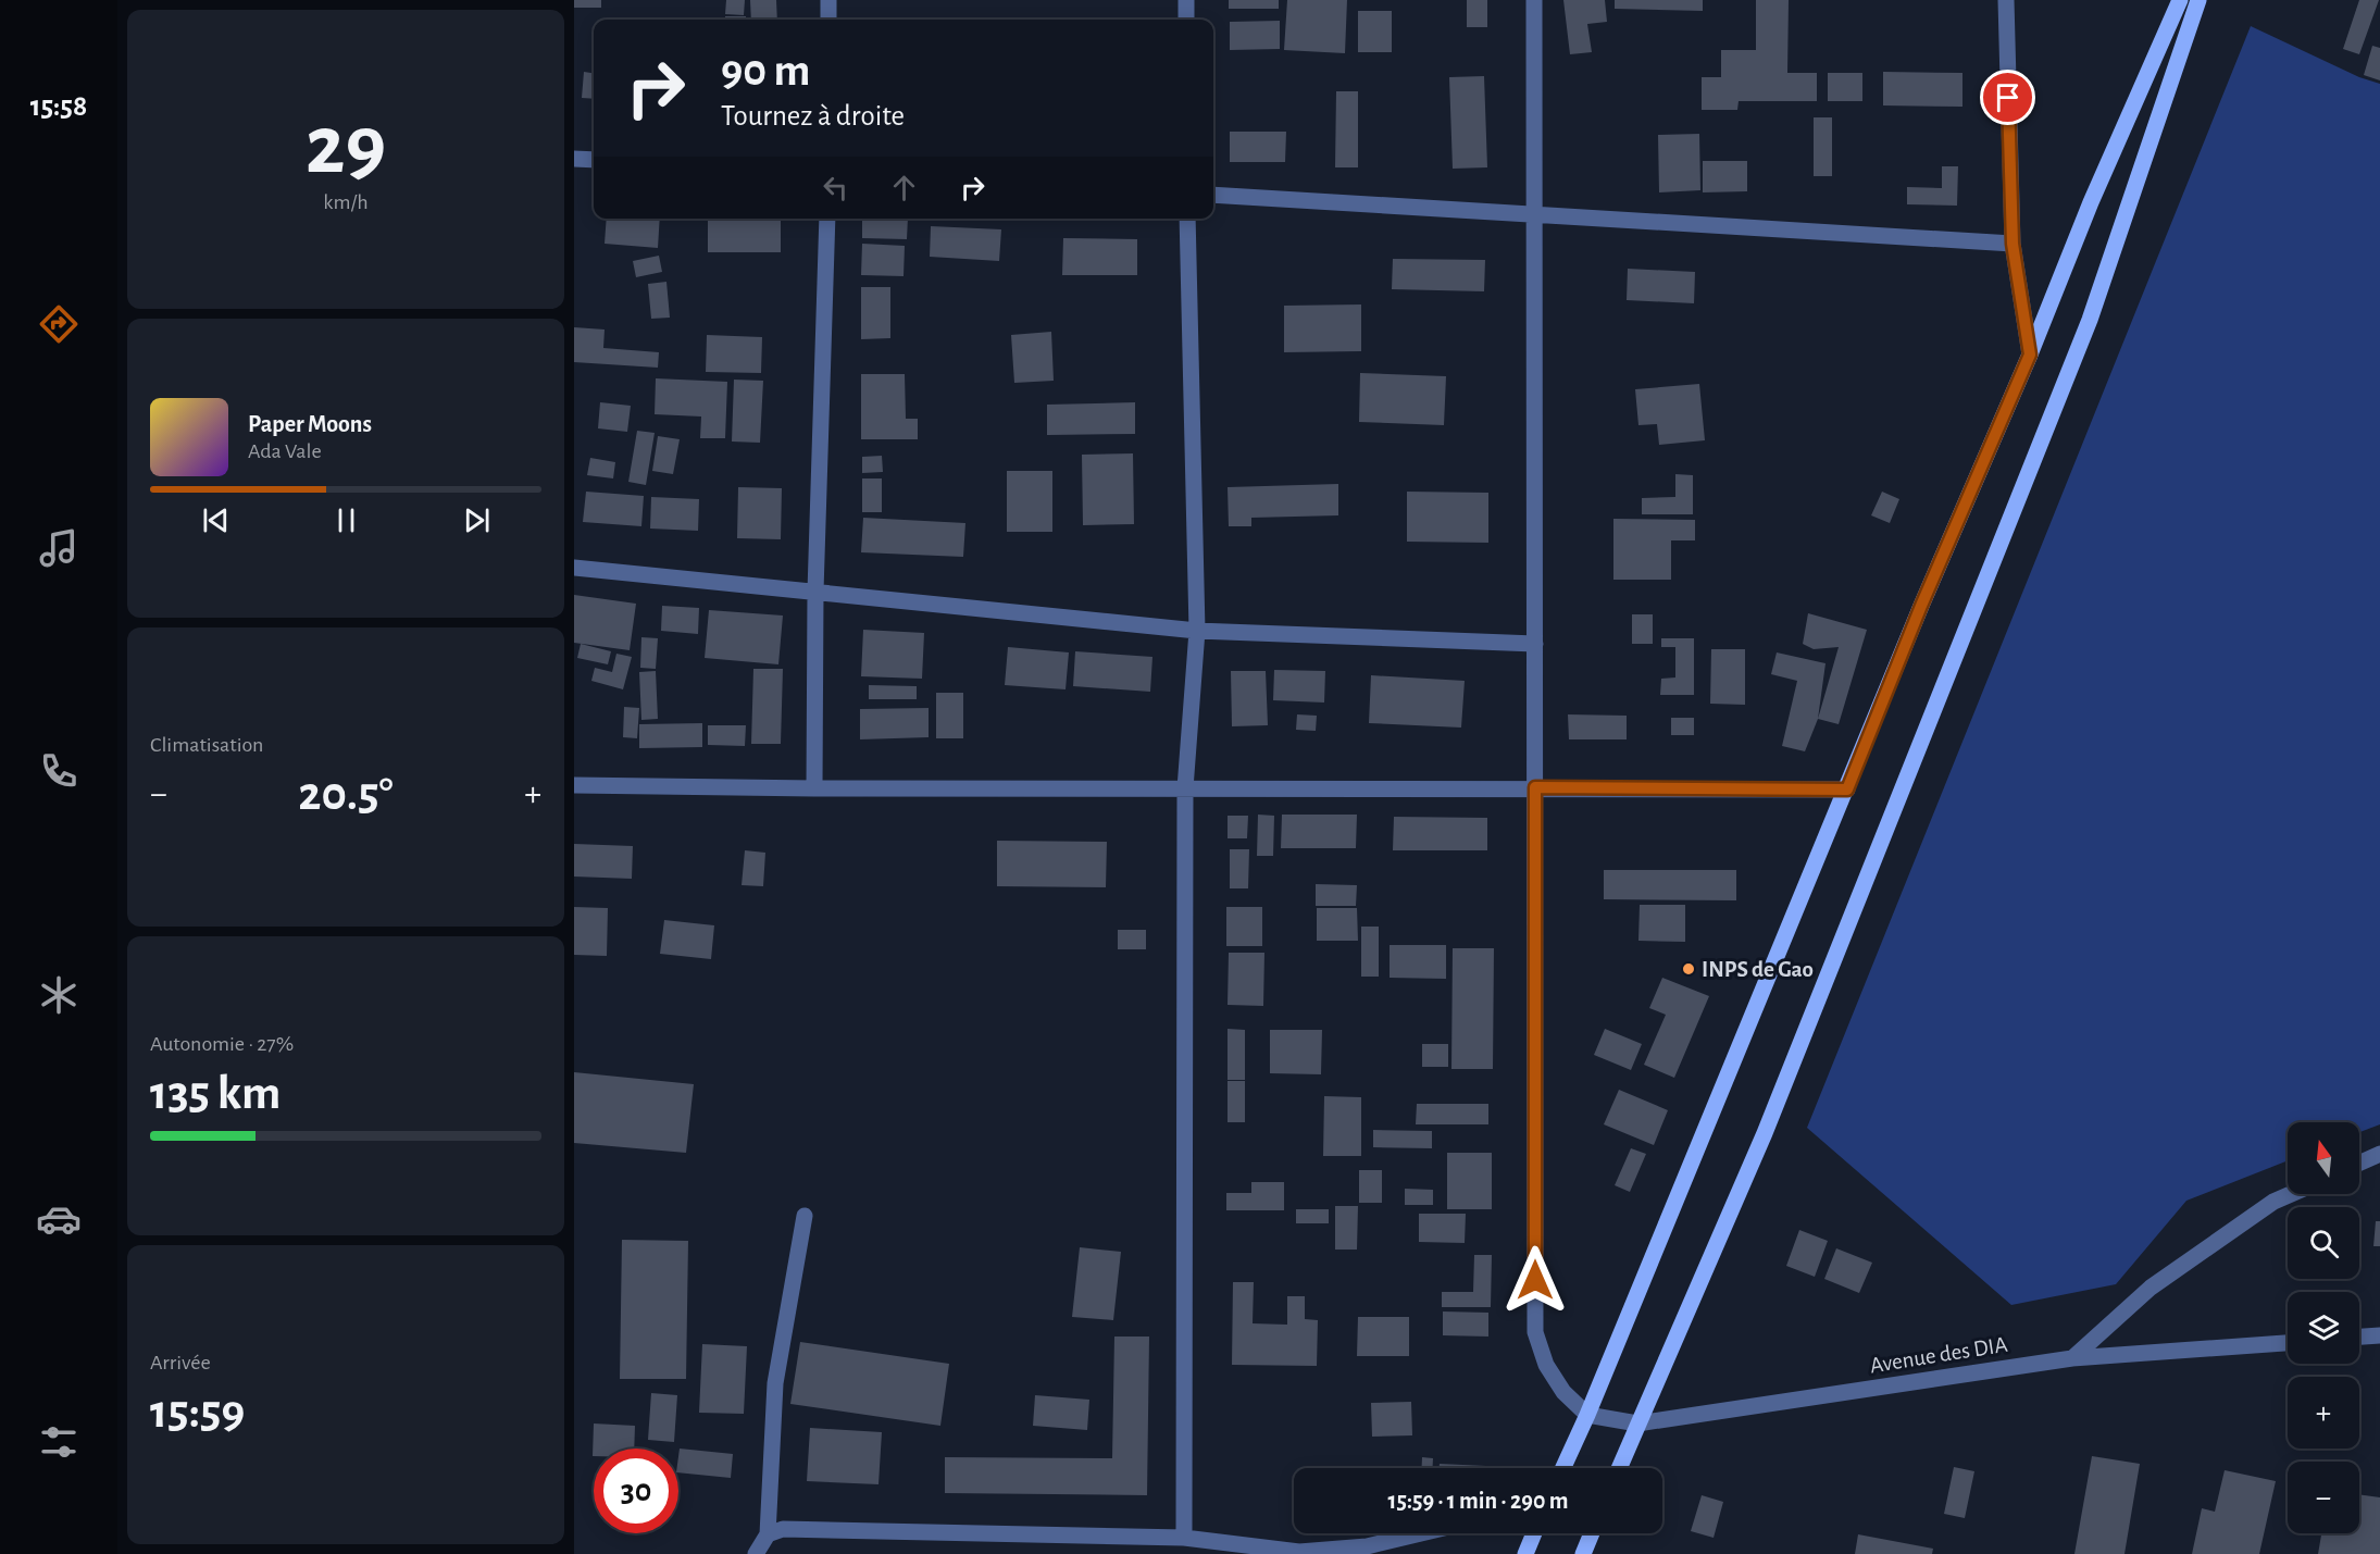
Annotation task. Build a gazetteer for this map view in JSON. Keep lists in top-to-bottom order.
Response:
{
  "streets": {
    "street": ["Avenue des DIA"]
  },
  "places": ["INPS de Gao"],
  "north": "top",
  "page": {
    "tabs": "15:58",
    "tile": [
      ["29", "km/h"],
      "Climatisation",
      ["Autonomie · 27%", "135 km"],
      ["Arrivée", "15:59"]
    ],
    "turn": ["90 m", "Tournez à droite"],
    "song": ["Paper Moons", "Ada Vale"],
    "heat": ["−", "20.5°", "+"],
    "map_buttons": ["+", "−"],
    "limit": "30",
    "trip": "15:59 · 1 min · 290 m"
  }
}
